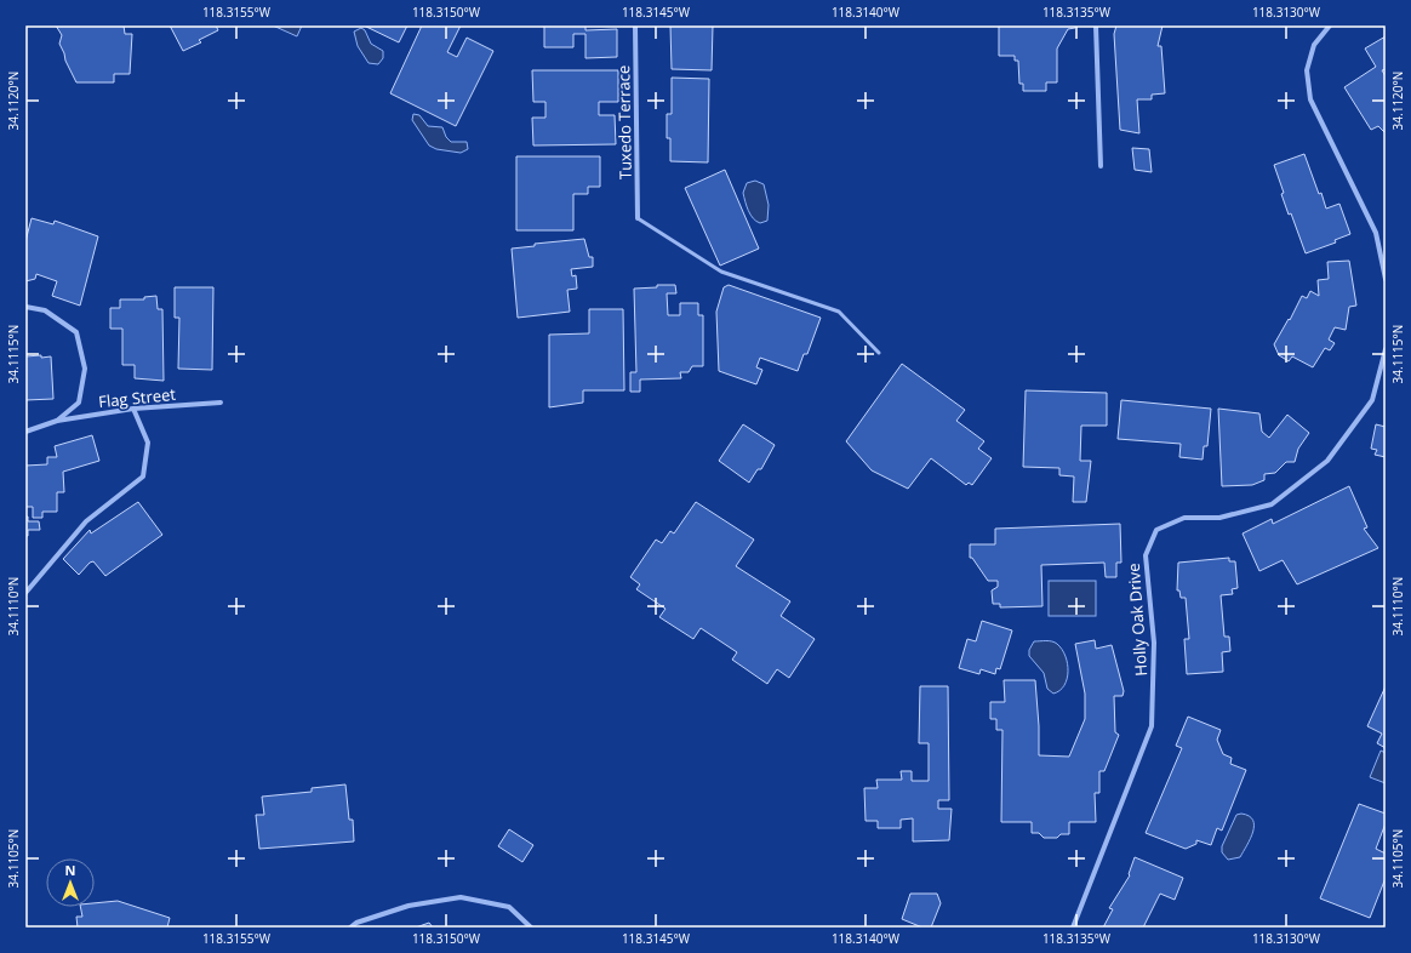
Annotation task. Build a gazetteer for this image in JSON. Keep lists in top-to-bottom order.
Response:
{
  "streets": {
    "street": ["Tuxedo Terrace", "Flag Street", "Holly Oak Drive"]
  },
  "north": "top",
  "coordinates": [
    "118.3155°W",
    "118.3150°W",
    "118.3145°W",
    "118.3140°W",
    "118.3135°W",
    "118.3130°W",
    "34.1120°N",
    "34.1115°N",
    "34.1110°N",
    "34.1105°N"
  ]
}
